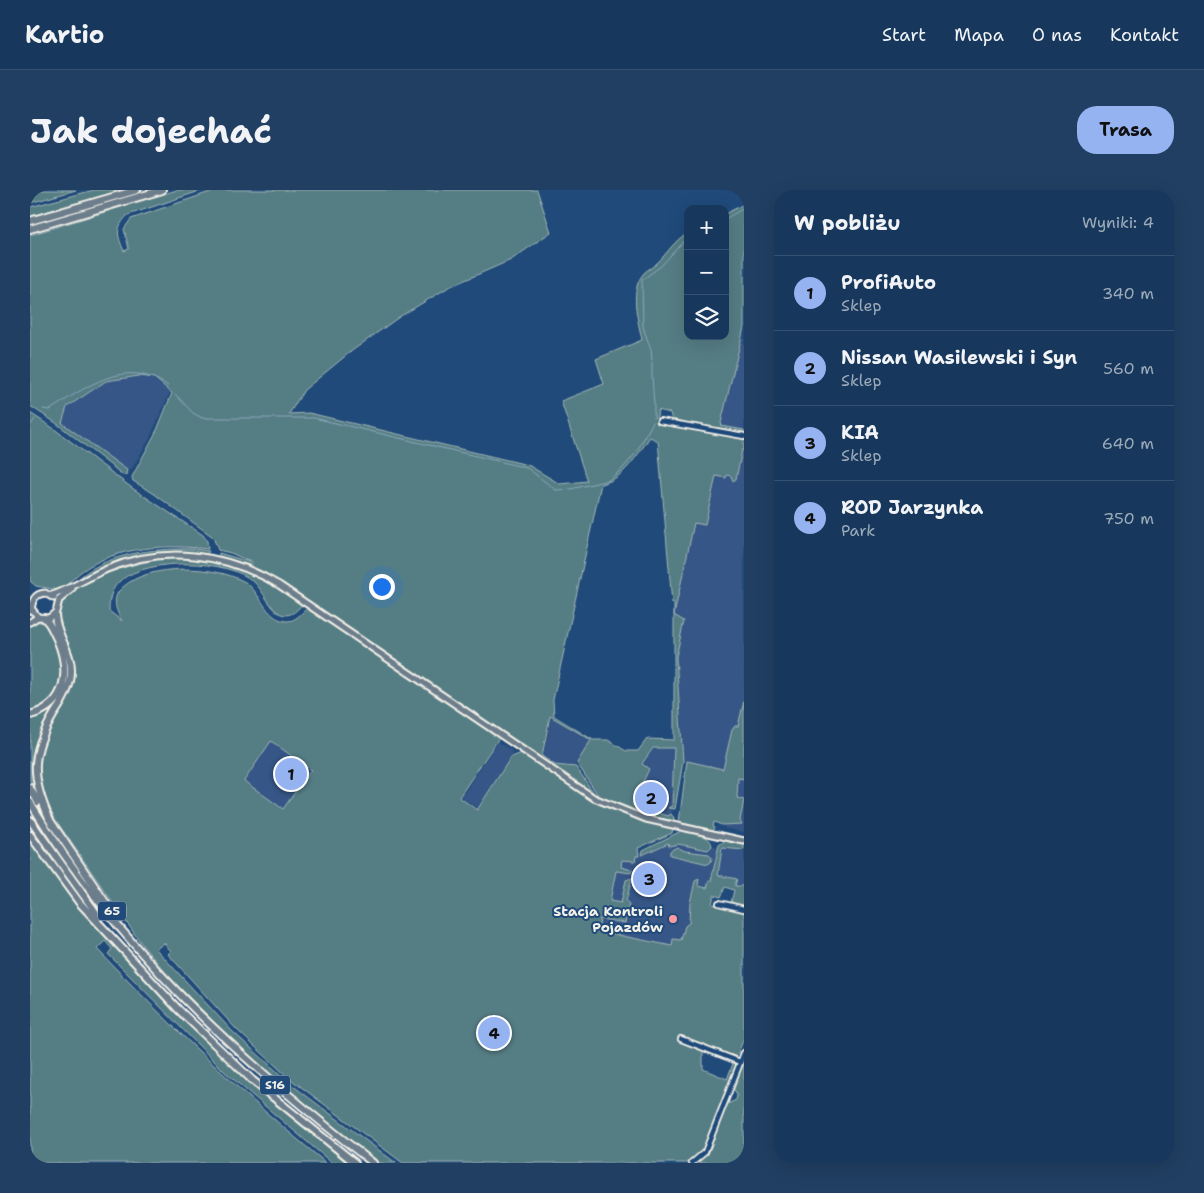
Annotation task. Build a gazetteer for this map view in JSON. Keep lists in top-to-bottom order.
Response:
{
  "streets": {
    "highway": ["65", "S16"]
  },
  "crossings": [
    ["65", "S16"]
  ],
  "places": ["Stacja Kontroli Pojazdów"],
  "page": {
    "header": "Kartio",
    "nav": [
      "Start",
      "Mapa",
      "O nas",
      "Kontakt"
    ],
    "buttons": "Trasa",
    "title": "Jak dojechać",
    "heading": ["W pobliżu", "Wyniki: 4"],
    "map_buttons": ["+", "−"],
    "list": [
      {
        "mark": "1",
        "name": "ProfiAuto",
        "note": "Sklep",
        "value": "340 m"
      },
      {
        "mark": "2",
        "name": "Nissan Wasilewski i Syn",
        "note": "Sklep",
        "value": "560 m"
      },
      {
        "mark": "3",
        "name": "KIA",
        "note": "Sklep",
        "value": "640 m"
      },
      {
        "mark": "4",
        "name": "ROD Jarzynka",
        "note": "Park",
        "value": "750 m"
      }
    ],
    "pins": [
      "1",
      "2",
      "3",
      "4"
    ]
  }
}
